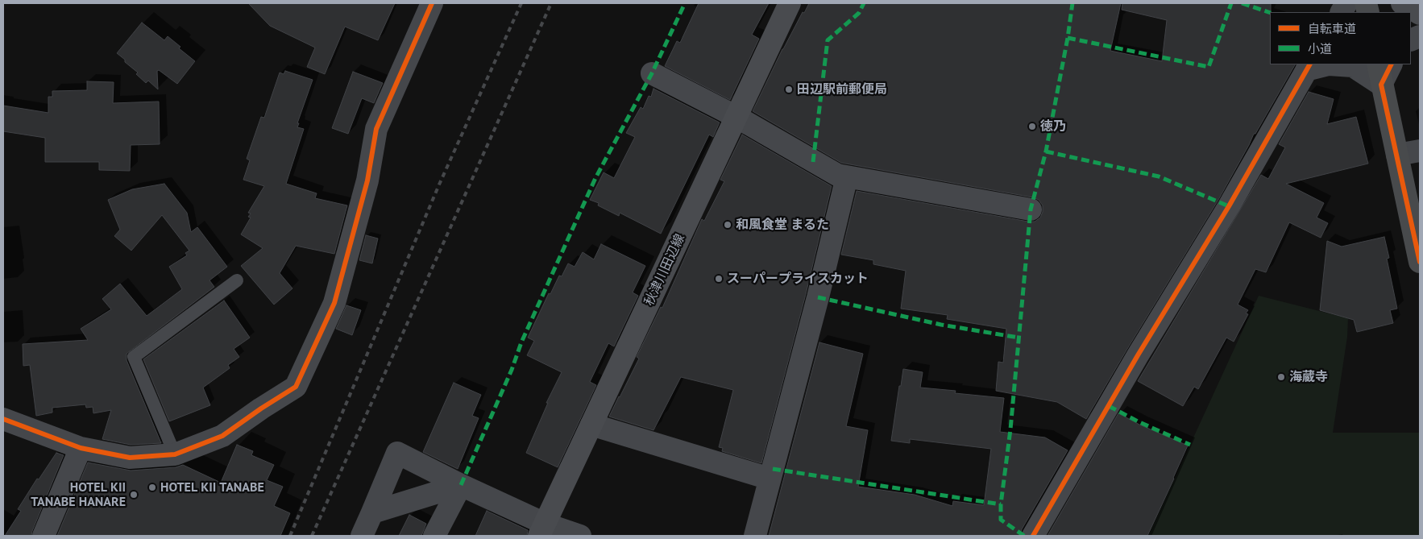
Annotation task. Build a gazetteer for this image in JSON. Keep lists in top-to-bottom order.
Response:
{
  "streets": {
    "main road": ["秋津川田辺線"]
  },
  "places": [
    "田辺駅前郵便局",
    "徳乃",
    "和風食堂 まるた",
    "スーパープライスカット",
    "海蔵寺",
    "HOTEL KII TANABE",
    "HOTEL KII TANABE HANARE"
  ],
  "legend": ["自転車道", "小道"]
}
